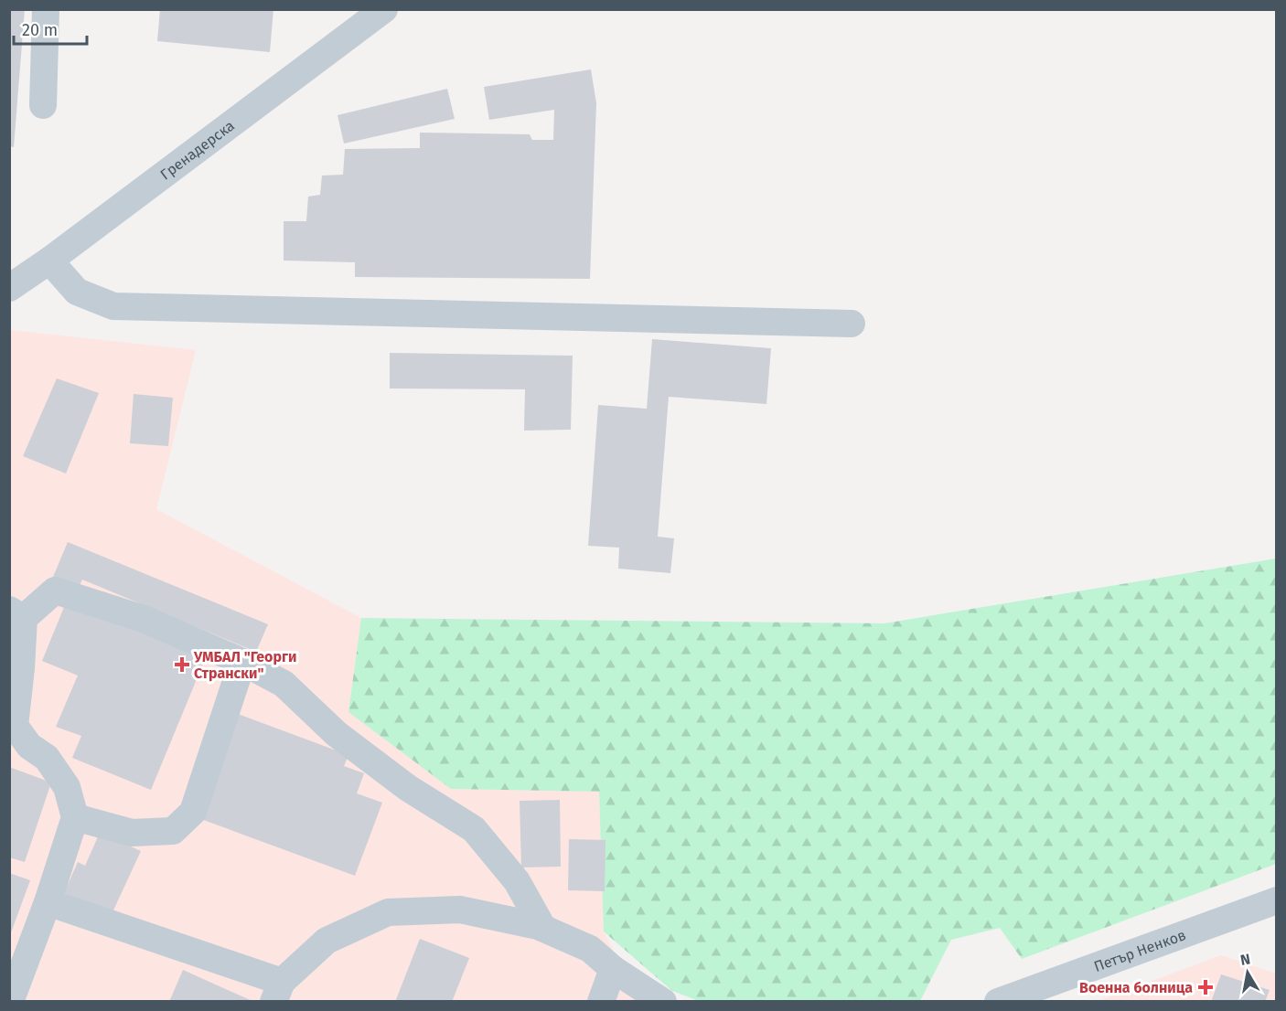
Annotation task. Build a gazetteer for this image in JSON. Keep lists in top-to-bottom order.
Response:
{
  "streets": {
    "street": ["Гренадерска", "Петър Ненков"]
  },
  "places": {
    "health": ["УМБАЛ \"Георги Странски\"", "Военна болница"]
  },
  "scale_bar": "20 m",
  "north": "top"
}
